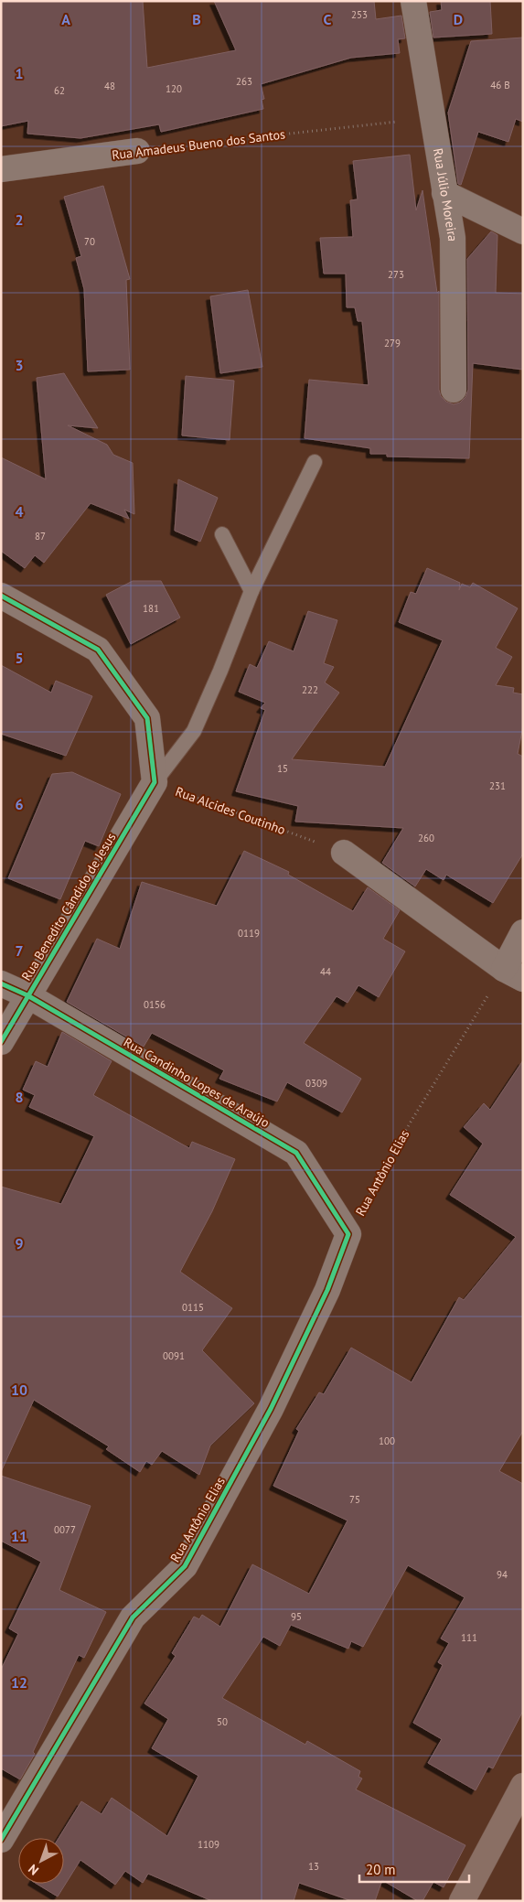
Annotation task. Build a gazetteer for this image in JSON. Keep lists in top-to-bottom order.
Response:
{
  "streets": {
    "street": [
      "Rua Amadeus Bueno dos Santos",
      "Rua Júlio Moreira",
      "Rua Benedito Cândido de Jesus",
      "Rua Candinho Lopes de Araújo",
      "Rua Antônio Elias"
    ],
    "path": ["Rua Alcides Coutinho"]
  },
  "crossings": [
    ["Rua Alcides Coutinho", "Rua Benedito Cândido de Jesus"],
    ["Rua Benedito Cândido de Jesus", "Rua Candinho Lopes de Araújo"],
    ["Rua Candinho Lopes de Araújo", "Rua Antônio Elias"]
  ],
  "house_numbers": [
    "253",
    "263",
    "46 B",
    "48",
    "120",
    "62",
    "70",
    "273",
    "279",
    "87",
    "181",
    "222",
    "15",
    "231",
    "260",
    "0119",
    "44",
    "0156",
    "0309",
    "0115",
    "0091",
    "100",
    "75",
    "0077",
    "94",
    "95",
    "111",
    "50",
    "1109",
    "13"
  ],
  "scale_bar": "20 m",
  "north": "bottom left",
  "grid": {
    "columns": [
      "A",
      "B",
      "C",
      "D"
    ],
    "rows": [
      "1",
      "2",
      "3",
      "4",
      "5",
      "6",
      "7",
      "8",
      "9",
      "10",
      "11",
      "12"
    ]
  }
}
